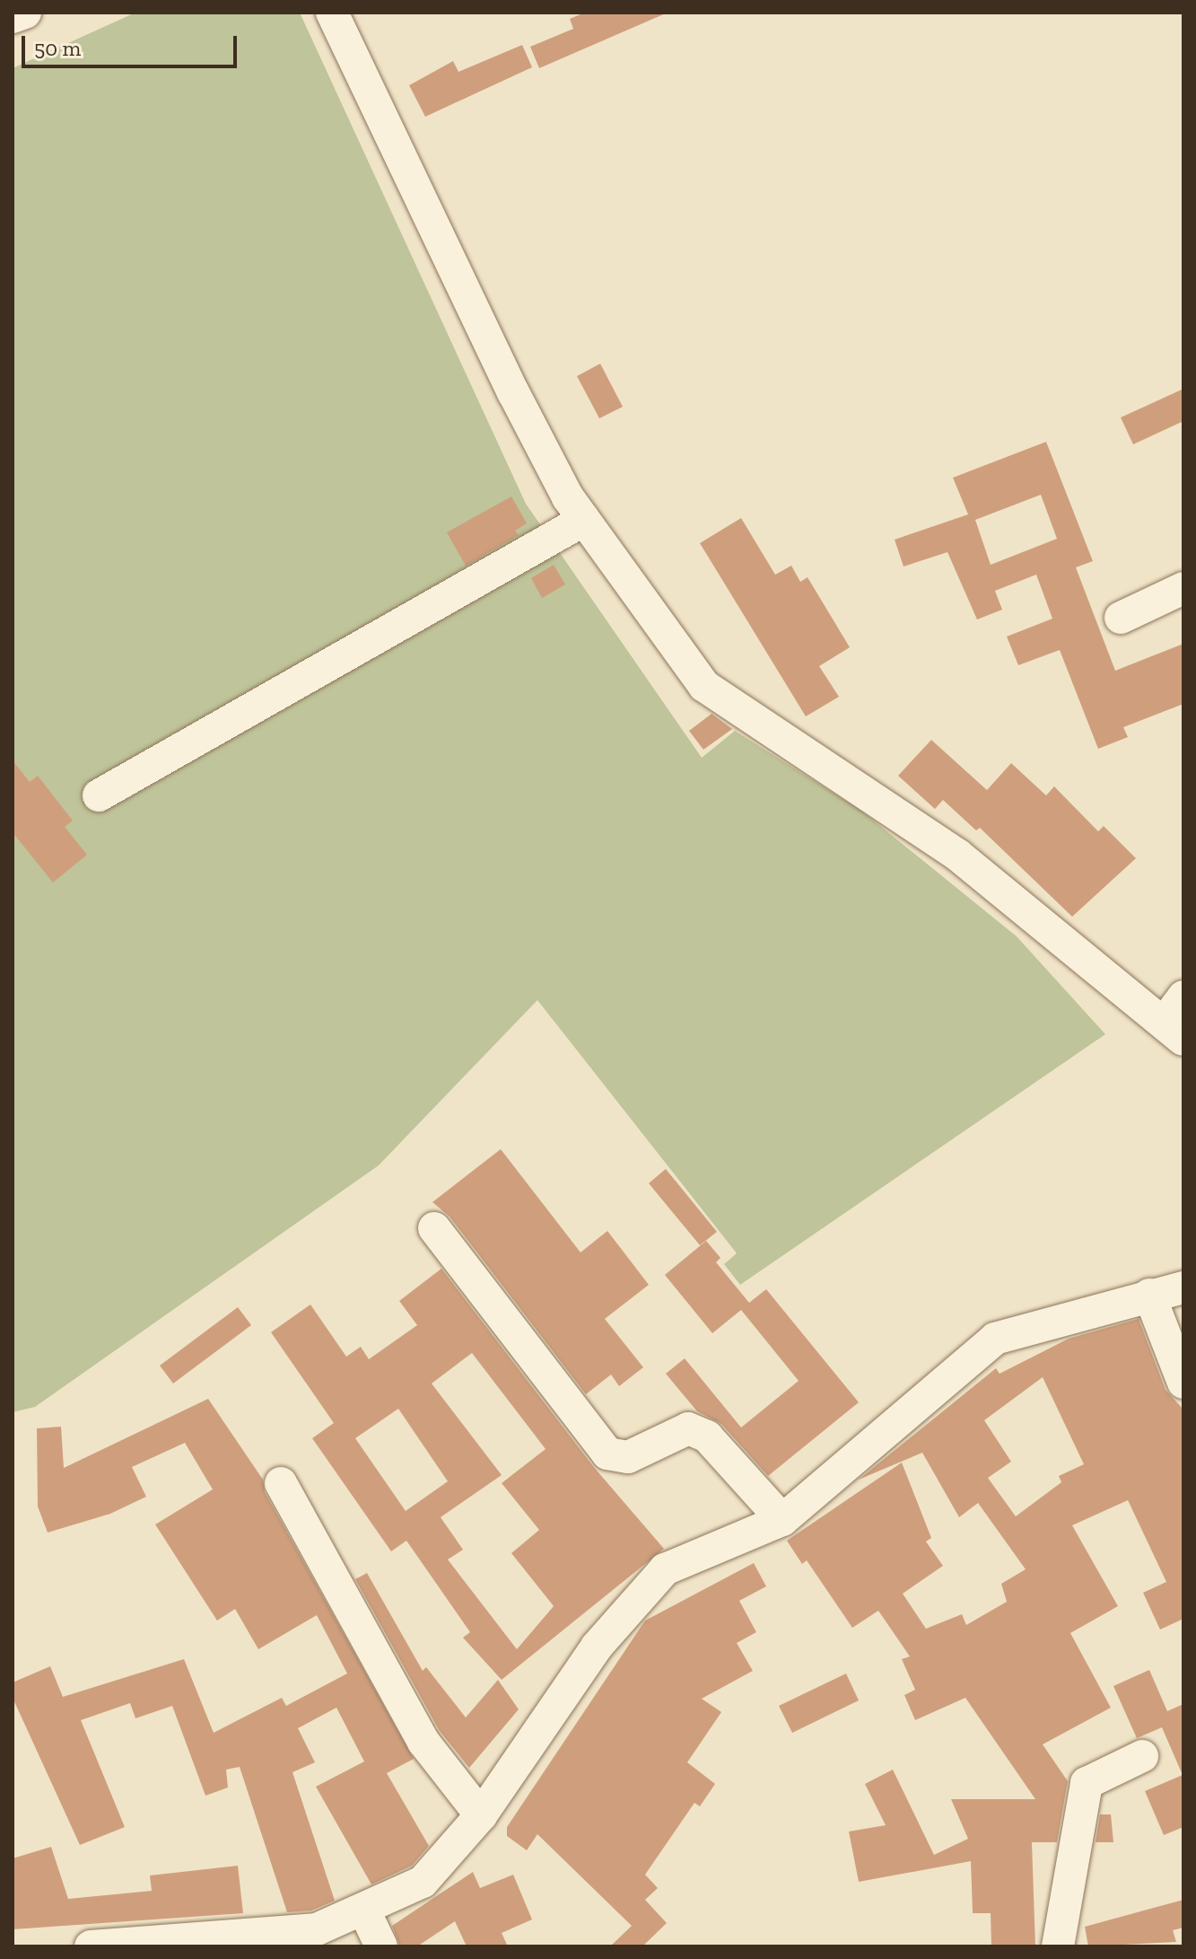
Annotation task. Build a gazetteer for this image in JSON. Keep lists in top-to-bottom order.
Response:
{
  "scale_bar": "50 m"
}
